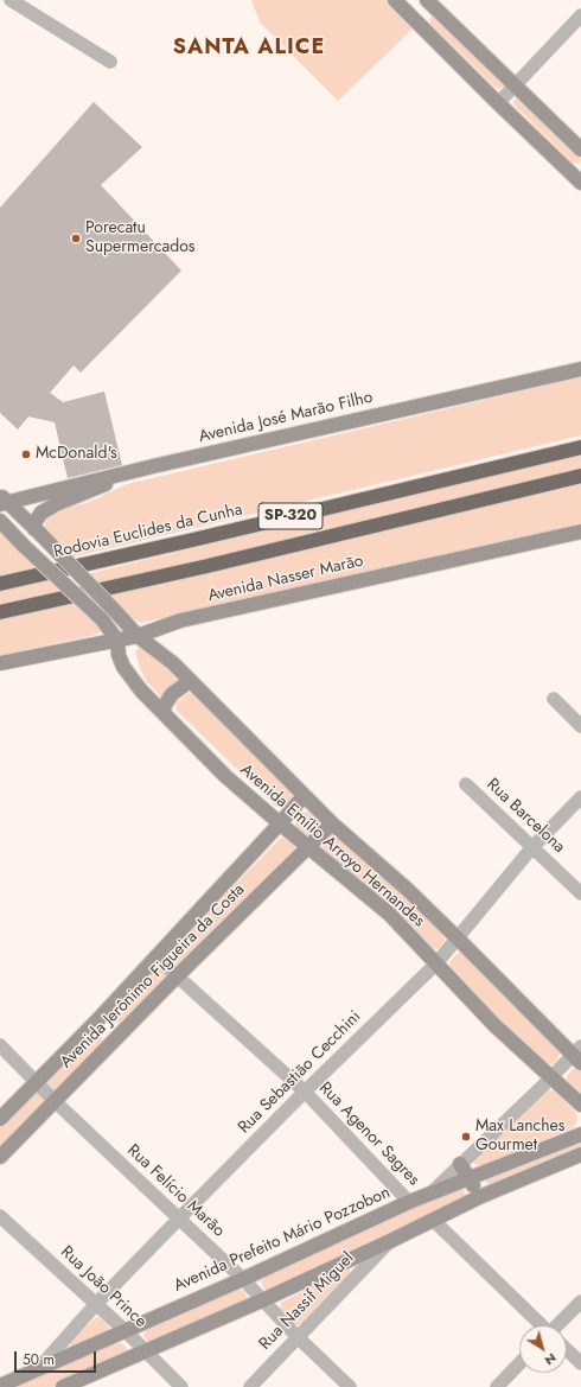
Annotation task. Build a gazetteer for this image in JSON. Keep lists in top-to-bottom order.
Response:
{
  "streets": {
    "highway": ["SP-320", "Rodovia Euclides da Cunha"],
    "main road": [
      "Avenida José Marão Filho",
      "Avenida Nasser Marão",
      "Avenida Emílio Arroyo Hernandes",
      "Avenida Jerônimo Figueira da Costa",
      "Avenida Prefeito Mário Pozzobon"
    ],
    "street": [
      "Rua Barcelona",
      "Rua Sebastião Cecchini",
      "Rua Agenor Sagres",
      "Rua Felício Marão",
      "Rua João Prince",
      "Rua Nassif Miguel"
    ]
  },
  "crossings": [
    ["Avenida José Marão Filho", "Avenida Emílio Arroyo Hernandes"],
    ["Avenida Nasser Marão", "Avenida Emílio Arroyo Hernandes"],
    ["Rua Barcelona", "Rua Sebastião Cecchini"],
    ["Avenida Emílio Arroyo Hernandes", "Avenida Jerônimo Figueira da Costa"],
    ["Avenida Emílio Arroyo Hernandes", "Rua Sebastião Cecchini"],
    ["Avenida Jerônimo Figueira da Costa", "Rua Agenor Sagres"],
    ["Avenida Jerônimo Figueira da Costa", "Rua Felício Marão"],
    ["Rua Sebastião Cecchini", "Rua Agenor Sagres"],
    ["Rua Sebastião Cecchini", "Rua Felício Marão"],
    ["Rua Sebastião Cecchini", "Avenida Prefeito Mário Pozzobon"],
    ["Rua Sebastião Cecchini", "Rua João Prince"],
    ["Rua Agenor Sagres", "Avenida Prefeito Mário Pozzobon"],
    ["Rua Felício Marão", "Avenida Prefeito Mário Pozzobon"],
    ["Rua Felício Marão", "Rua Nassif Miguel"],
    ["Avenida Prefeito Mário Pozzobon", "Rua João Prince"]
  ],
  "districts": ["SANTA ALICE"],
  "places": ["Porecatu Supermercados", "McDonald's", "Max Lanches Gourmet"],
  "scale_bar": "50 m",
  "north": "bottom right"
}
